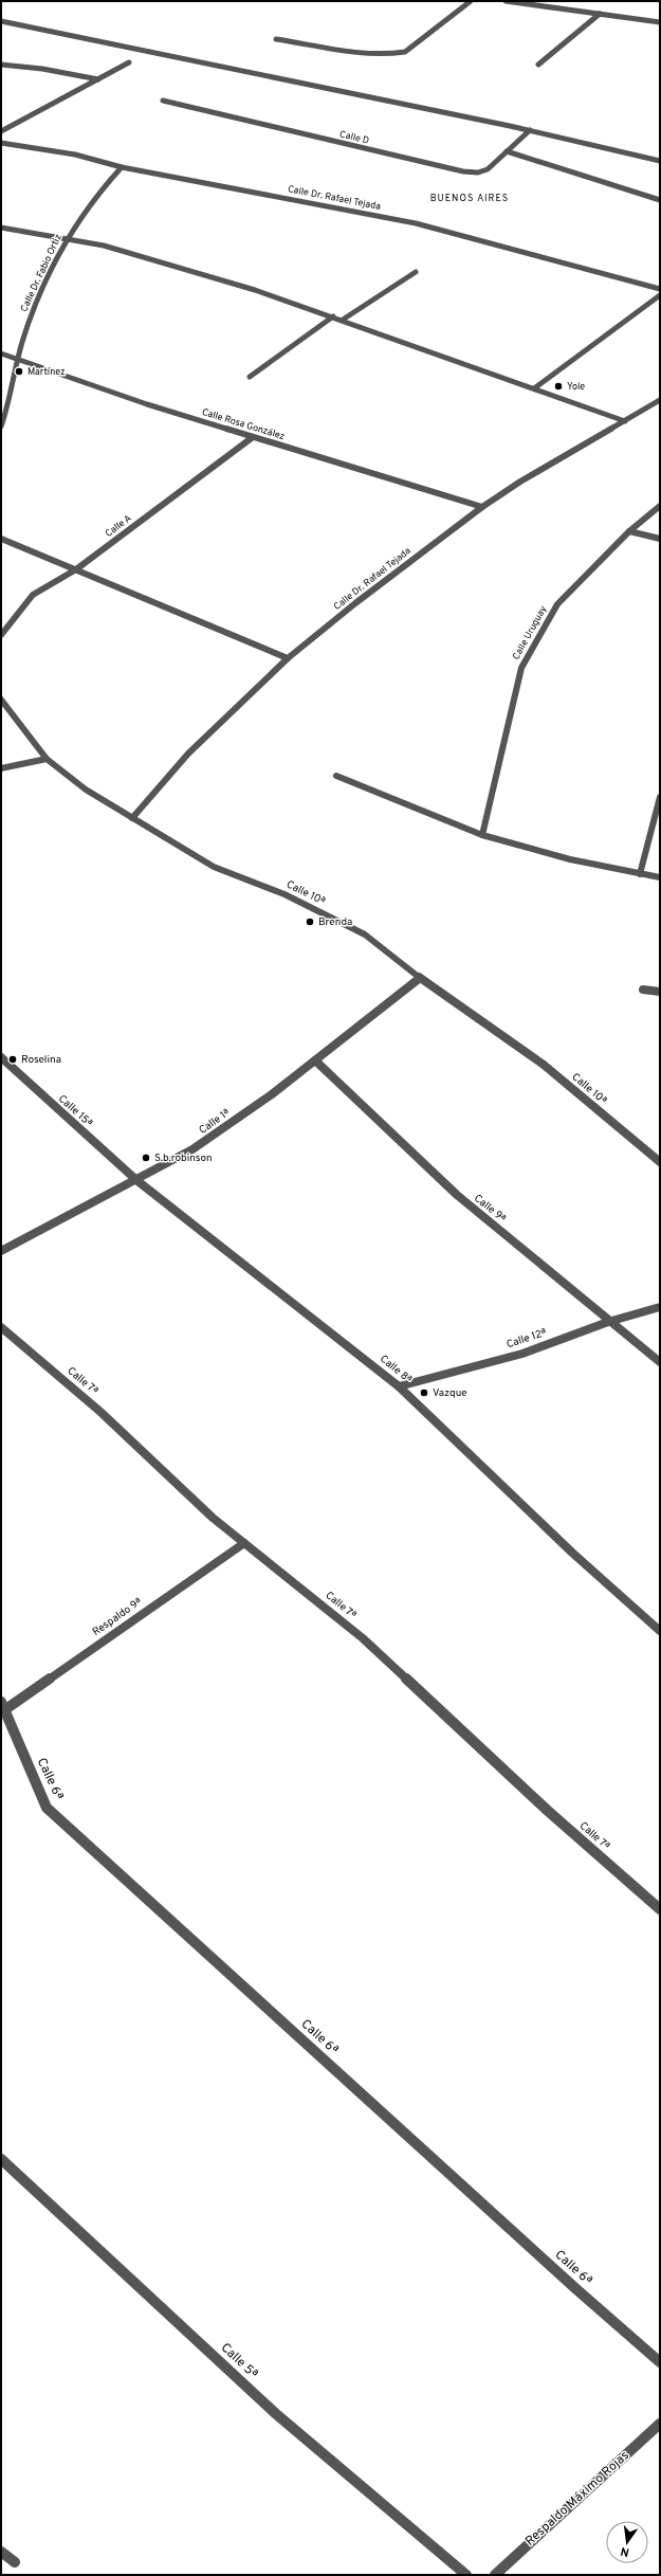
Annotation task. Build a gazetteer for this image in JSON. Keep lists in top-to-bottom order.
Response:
{
  "streets": {
    "street": [
      "Calle D",
      "Calle Dr. Rafael Tejada",
      "Calle Dr. Fabio Ortiz",
      "Calle Rosa González",
      "Calle A",
      "Calle Uruguay",
      "Calle 10ª",
      "Calle 15ª",
      "Calle 1ª",
      "Calle 9ª",
      "Calle 12ª",
      "Calle 8ª",
      "Calle 7ª",
      "Respaldo 9ª",
      "Calle 6ª",
      "Calle 5ª",
      "Respaldo Máximo Rojas"
    ]
  },
  "crossings": [
    ["Calle Dr. Rafael Tejada", "Calle Dr. Fabio Ortiz"],
    ["Calle Dr. Rafael Tejada", "Calle Rosa González"],
    ["Calle Dr. Rafael Tejada", "Calle 10ª"],
    ["Calle Dr. Fabio Ortiz", "Calle Rosa González"],
    ["Calle Rosa González", "Calle A"],
    ["Calle 10ª", "Calle 1ª"],
    ["Calle 15ª", "Calle 1ª"],
    ["Calle 15ª", "Calle 8ª"],
    ["Calle 1ª", "Calle 9ª"],
    ["Calle 1ª", "Calle 8ª"],
    ["Calle 9ª", "Calle 12ª"],
    ["Calle 12ª", "Calle 8ª"],
    ["Calle 7ª", "Respaldo 9ª"],
    ["Respaldo 9ª", "Calle 6ª"]
  ],
  "districts": ["BUENOS AIRES"],
  "places": [
    "Martínez",
    "Yole",
    "Brenda",
    "Roselina",
    "S.b.robinson",
    "Vazque"
  ],
  "north": "bottom"
}
